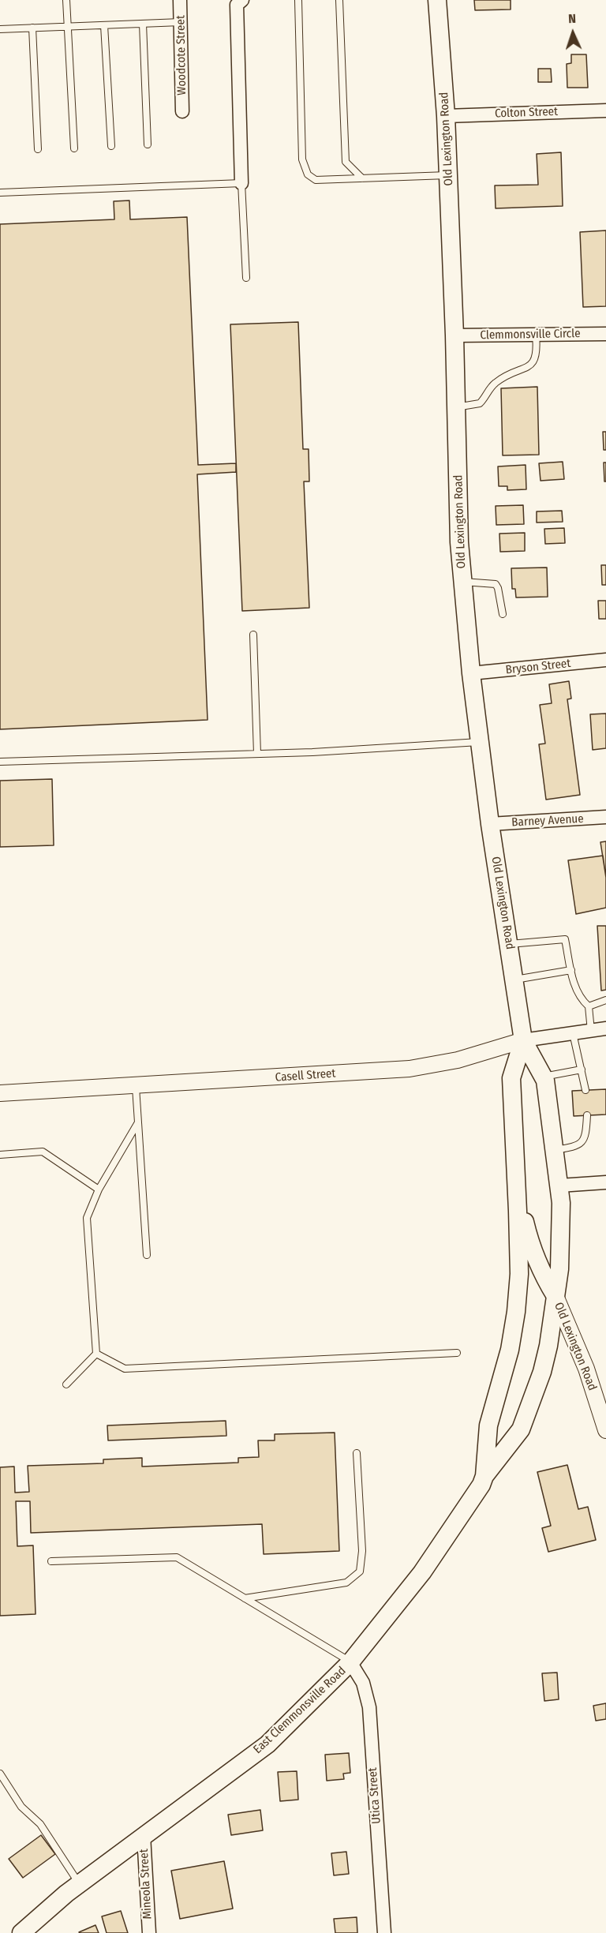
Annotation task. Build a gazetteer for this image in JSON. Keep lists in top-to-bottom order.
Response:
{
  "streets": {
    "main road": ["Old Lexington Road", "East Clemmonsville Road"],
    "street": [
      "Woodcote Street",
      "Colton Street",
      "Clemmonsville Circle",
      "Bryson Street",
      "Barney Avenue",
      "Casell Street",
      "Utica Street",
      "Mineola Street"
    ]
  },
  "crossings": [
    ["Colton Street", "Old Lexington Road"],
    ["Old Lexington Road", "Clemmonsville Circle"],
    ["Old Lexington Road", "Bryson Street"],
    ["Old Lexington Road", "Barney Avenue"],
    ["Old Lexington Road", "Casell Street"],
    ["Old Lexington Road", "East Clemmonsville Road"],
    ["East Clemmonsville Road", "Utica Street"],
    ["East Clemmonsville Road", "Mineola Street"]
  ],
  "north": "top"
}
